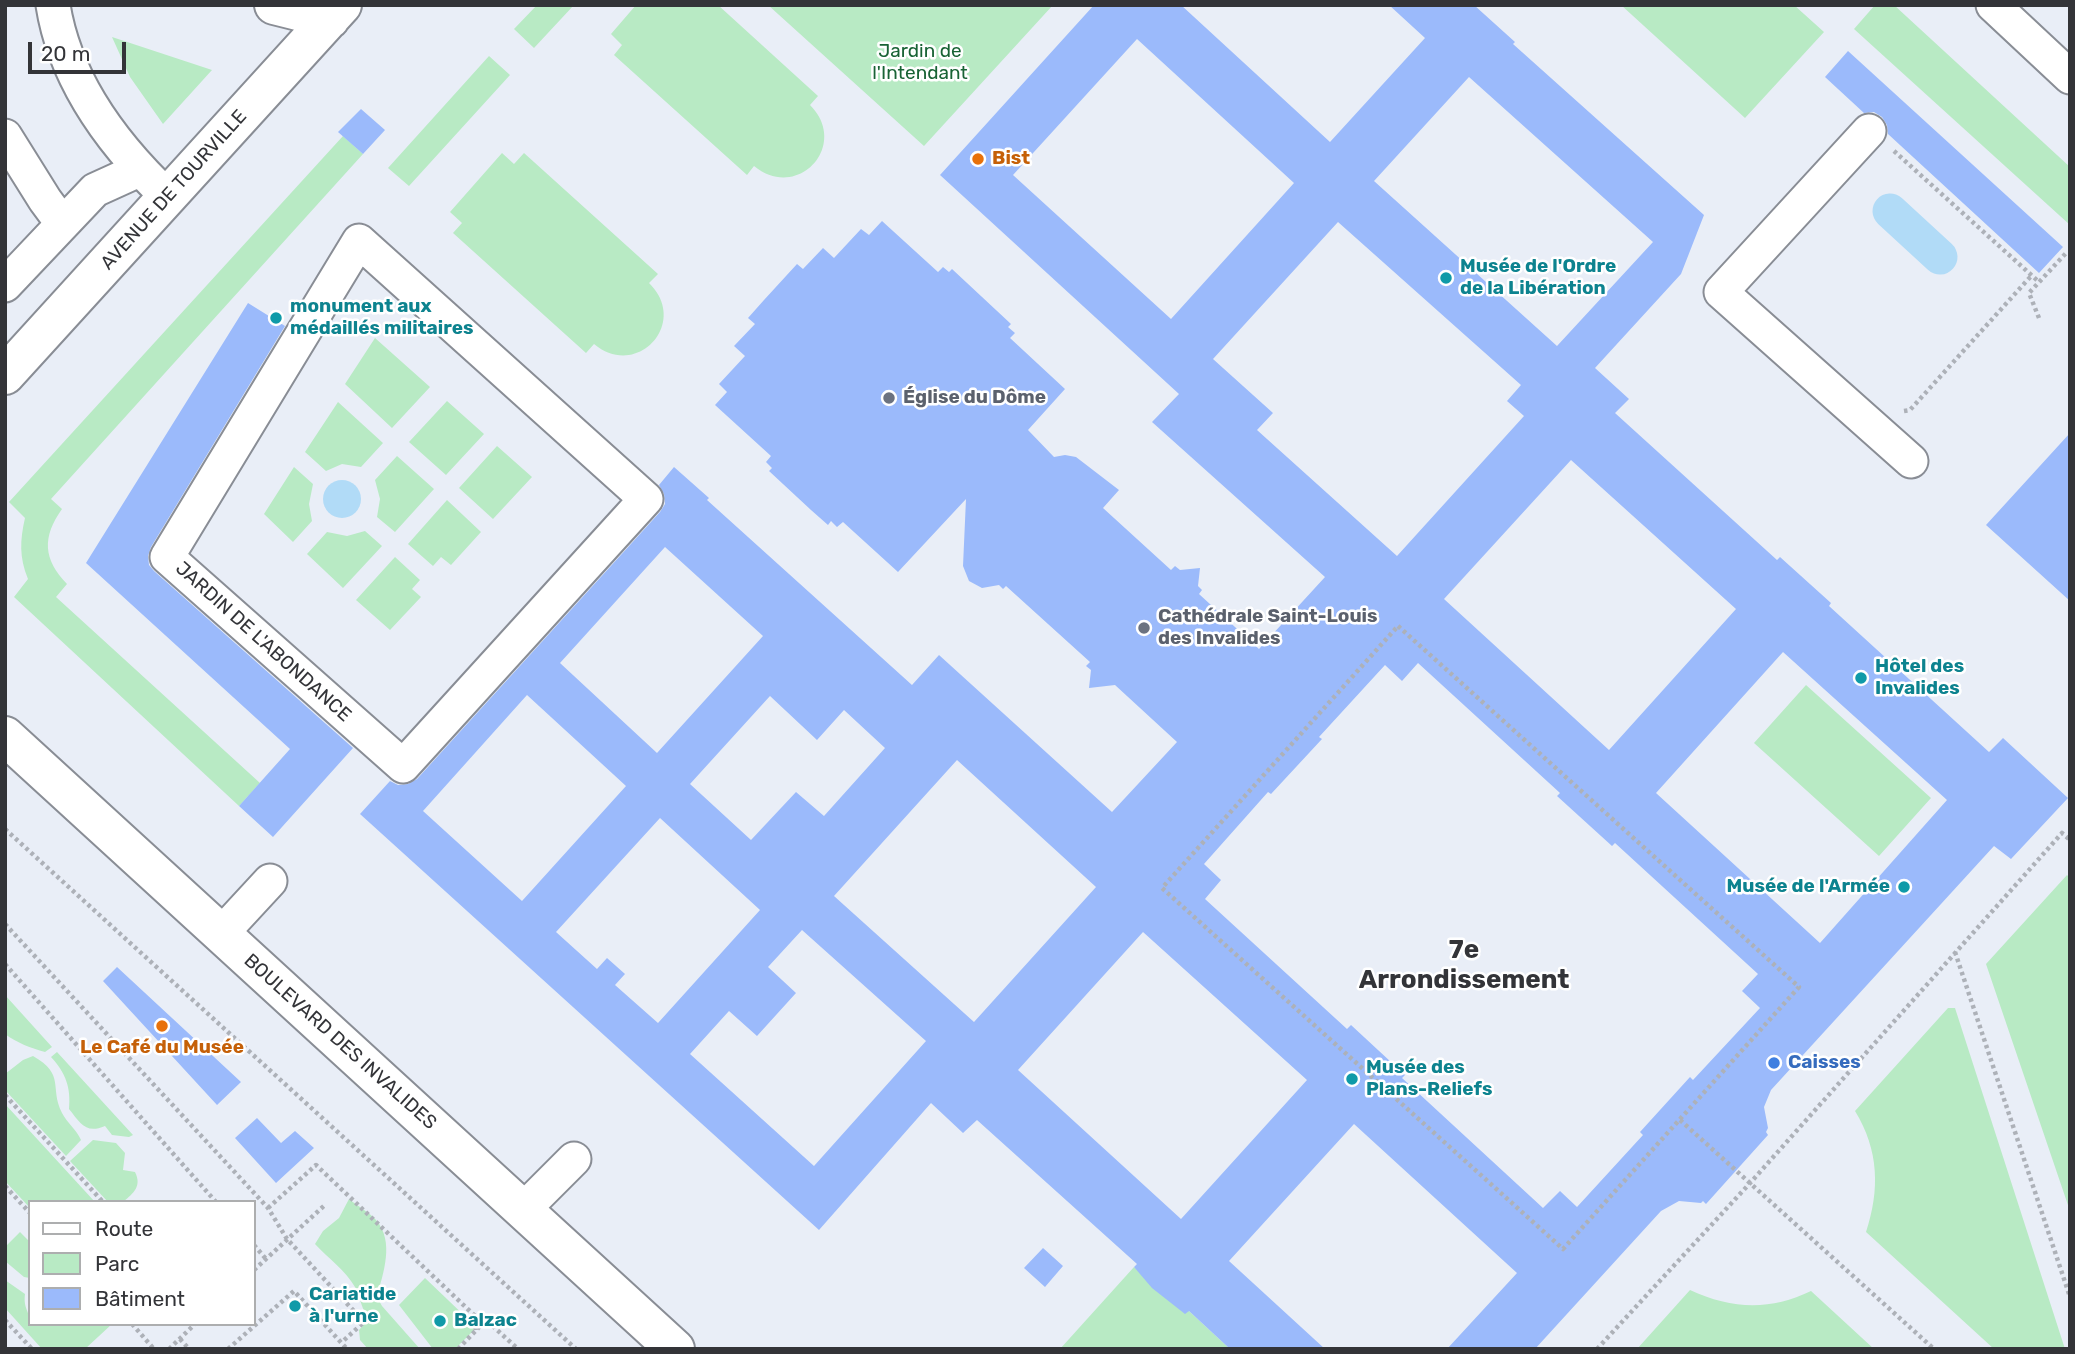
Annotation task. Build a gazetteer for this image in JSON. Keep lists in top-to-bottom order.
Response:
{
  "streets": {
    "main road": ["AVENUE DE TOURVILLE", "BOULEVARD DES INVALIDES"],
    "street": ["JARDIN DE L'ABONDANCE"]
  },
  "districts": ["7e Arrondissement"],
  "parks": ["Jardin de l'Intendant"],
  "places": [
    "Bist",
    "Musée de l'Ordre de la Libération",
    "monument aux médaillés militaires",
    "Église du Dôme",
    "Cathédrale Saint-Louis des Invalides",
    "Hôtel des Invalides",
    "Musée de l'Armée",
    "Le Café du Musée",
    "Caisses",
    "Musée des Plans-Reliefs",
    "Cariatide à l'urne",
    "Balzac"
  ],
  "legend": ["Route", "Parc", "Bâtiment"],
  "scale_bar": "20 m"
}
